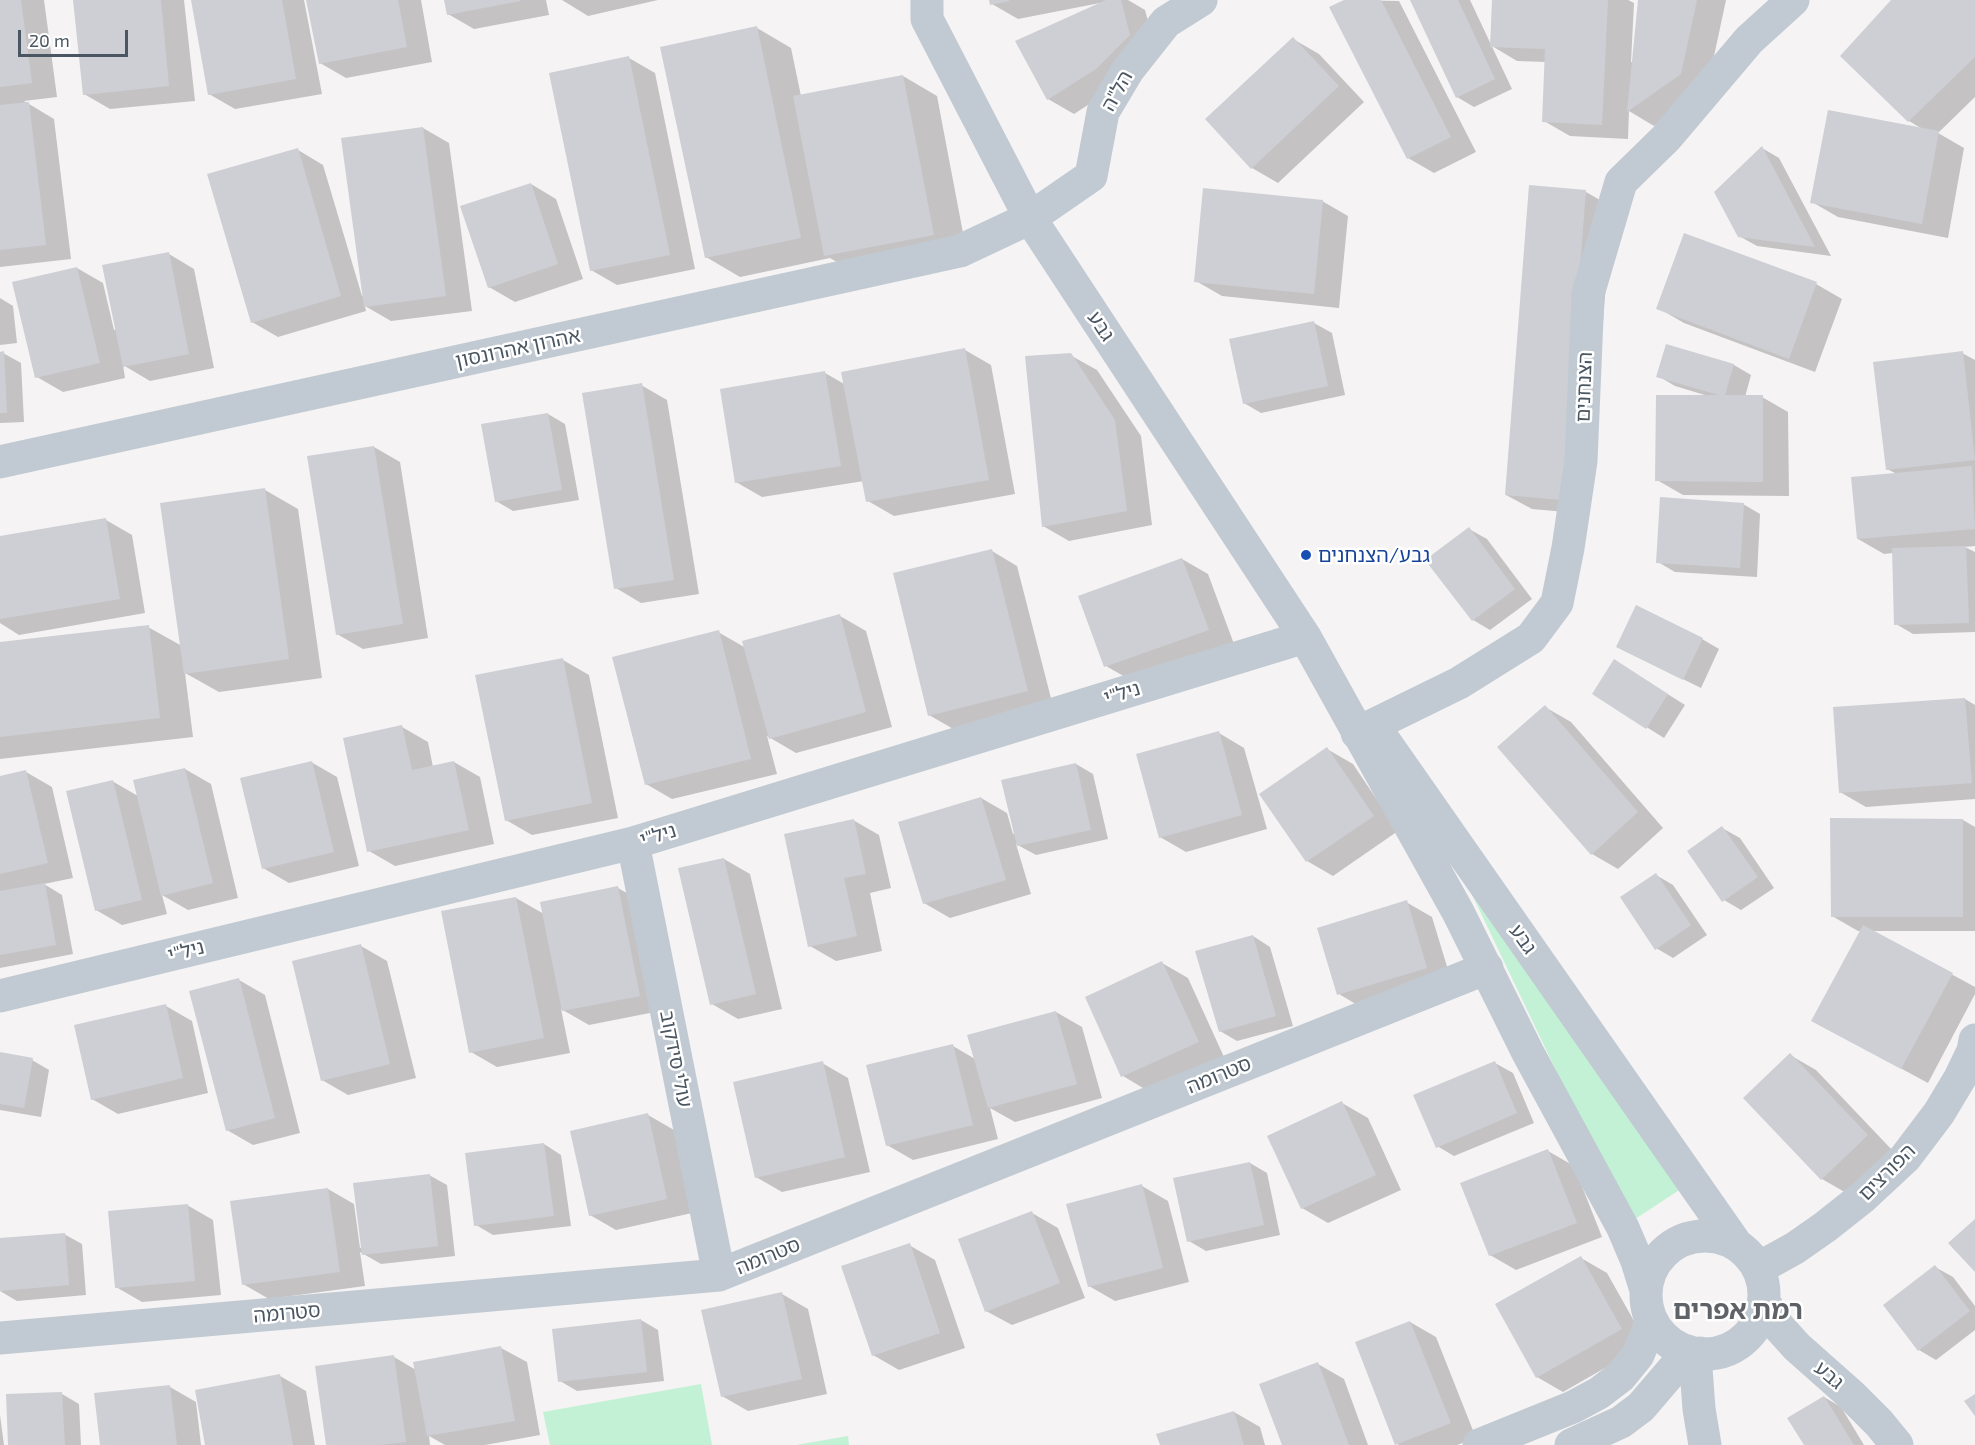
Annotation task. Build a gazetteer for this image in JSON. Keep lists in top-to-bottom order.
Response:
{
  "streets": {
    "street": [
      "הל\"ה",
      "גבע",
      "אהרון אהרונסון",
      "הצנחנים",
      "ניל\"י",
      "עולי סידקוב",
      "סטרומה",
      "הפורצים"
    ]
  },
  "crossings": [
    ["הל\"ה", "גבע"],
    ["הל\"ה", "אהרון אהרונסון"],
    ["גבע", "אהרון אהרונסון"],
    ["גבע", "הצנחנים"],
    ["גבע", "ניל\"י"],
    ["גבע", "סטרומה"],
    ["גבע", "הפורצים"],
    ["ניל\"י", "עולי סידקוב"],
    ["עולי סידקוב", "סטרומה"]
  ],
  "districts": ["רמת אפרים"],
  "places": ["גבע/הצנחנים"],
  "scale_bar": "20 m"
}
